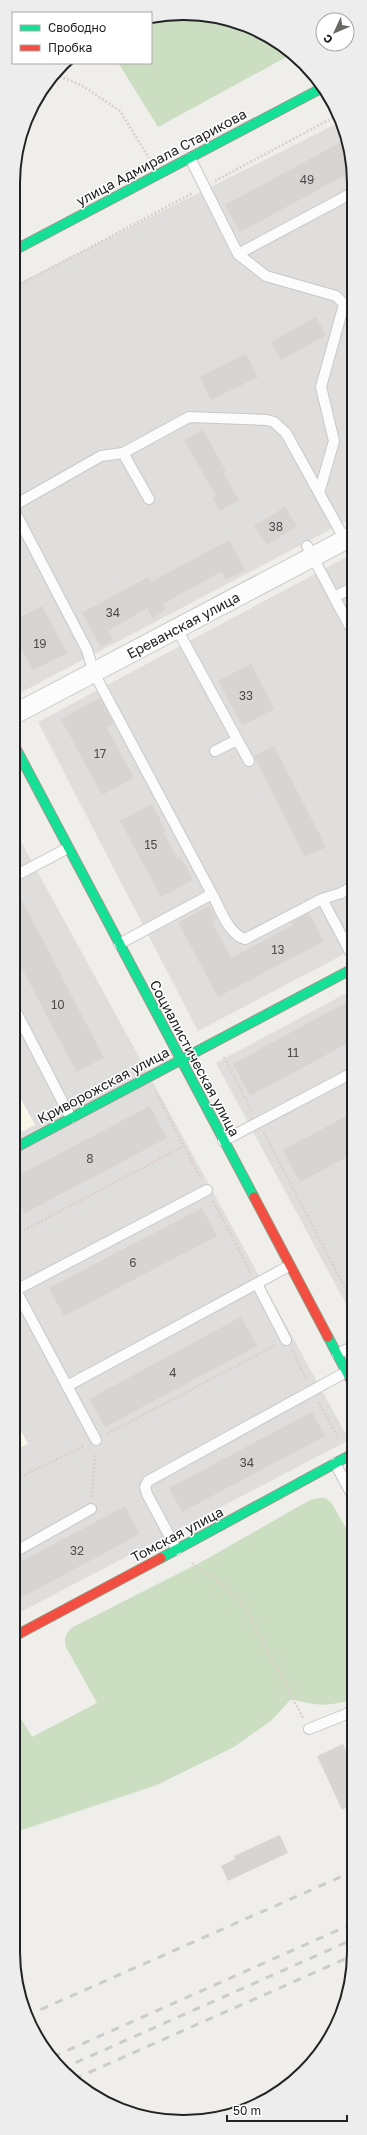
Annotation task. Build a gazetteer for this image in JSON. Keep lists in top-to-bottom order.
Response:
{
  "streets": {
    "street": [
      "улица Адмирала Старикова",
      "Ереванская улица",
      "Социалистическая улица",
      "Криворожская улица",
      "Томская улица"
    ]
  },
  "crossings": [
    ["Социалистическая улица", "Криворожская улица"]
  ],
  "house_numbers": [
    "49",
    "38",
    "34",
    "19",
    "33",
    "17",
    "15",
    "13",
    "10",
    "11",
    "8",
    "6",
    "4",
    "34",
    "32"
  ],
  "legend": ["Свободно", "Пробка"],
  "scale_bar": "50 m",
  "north": "bottom left"
}
